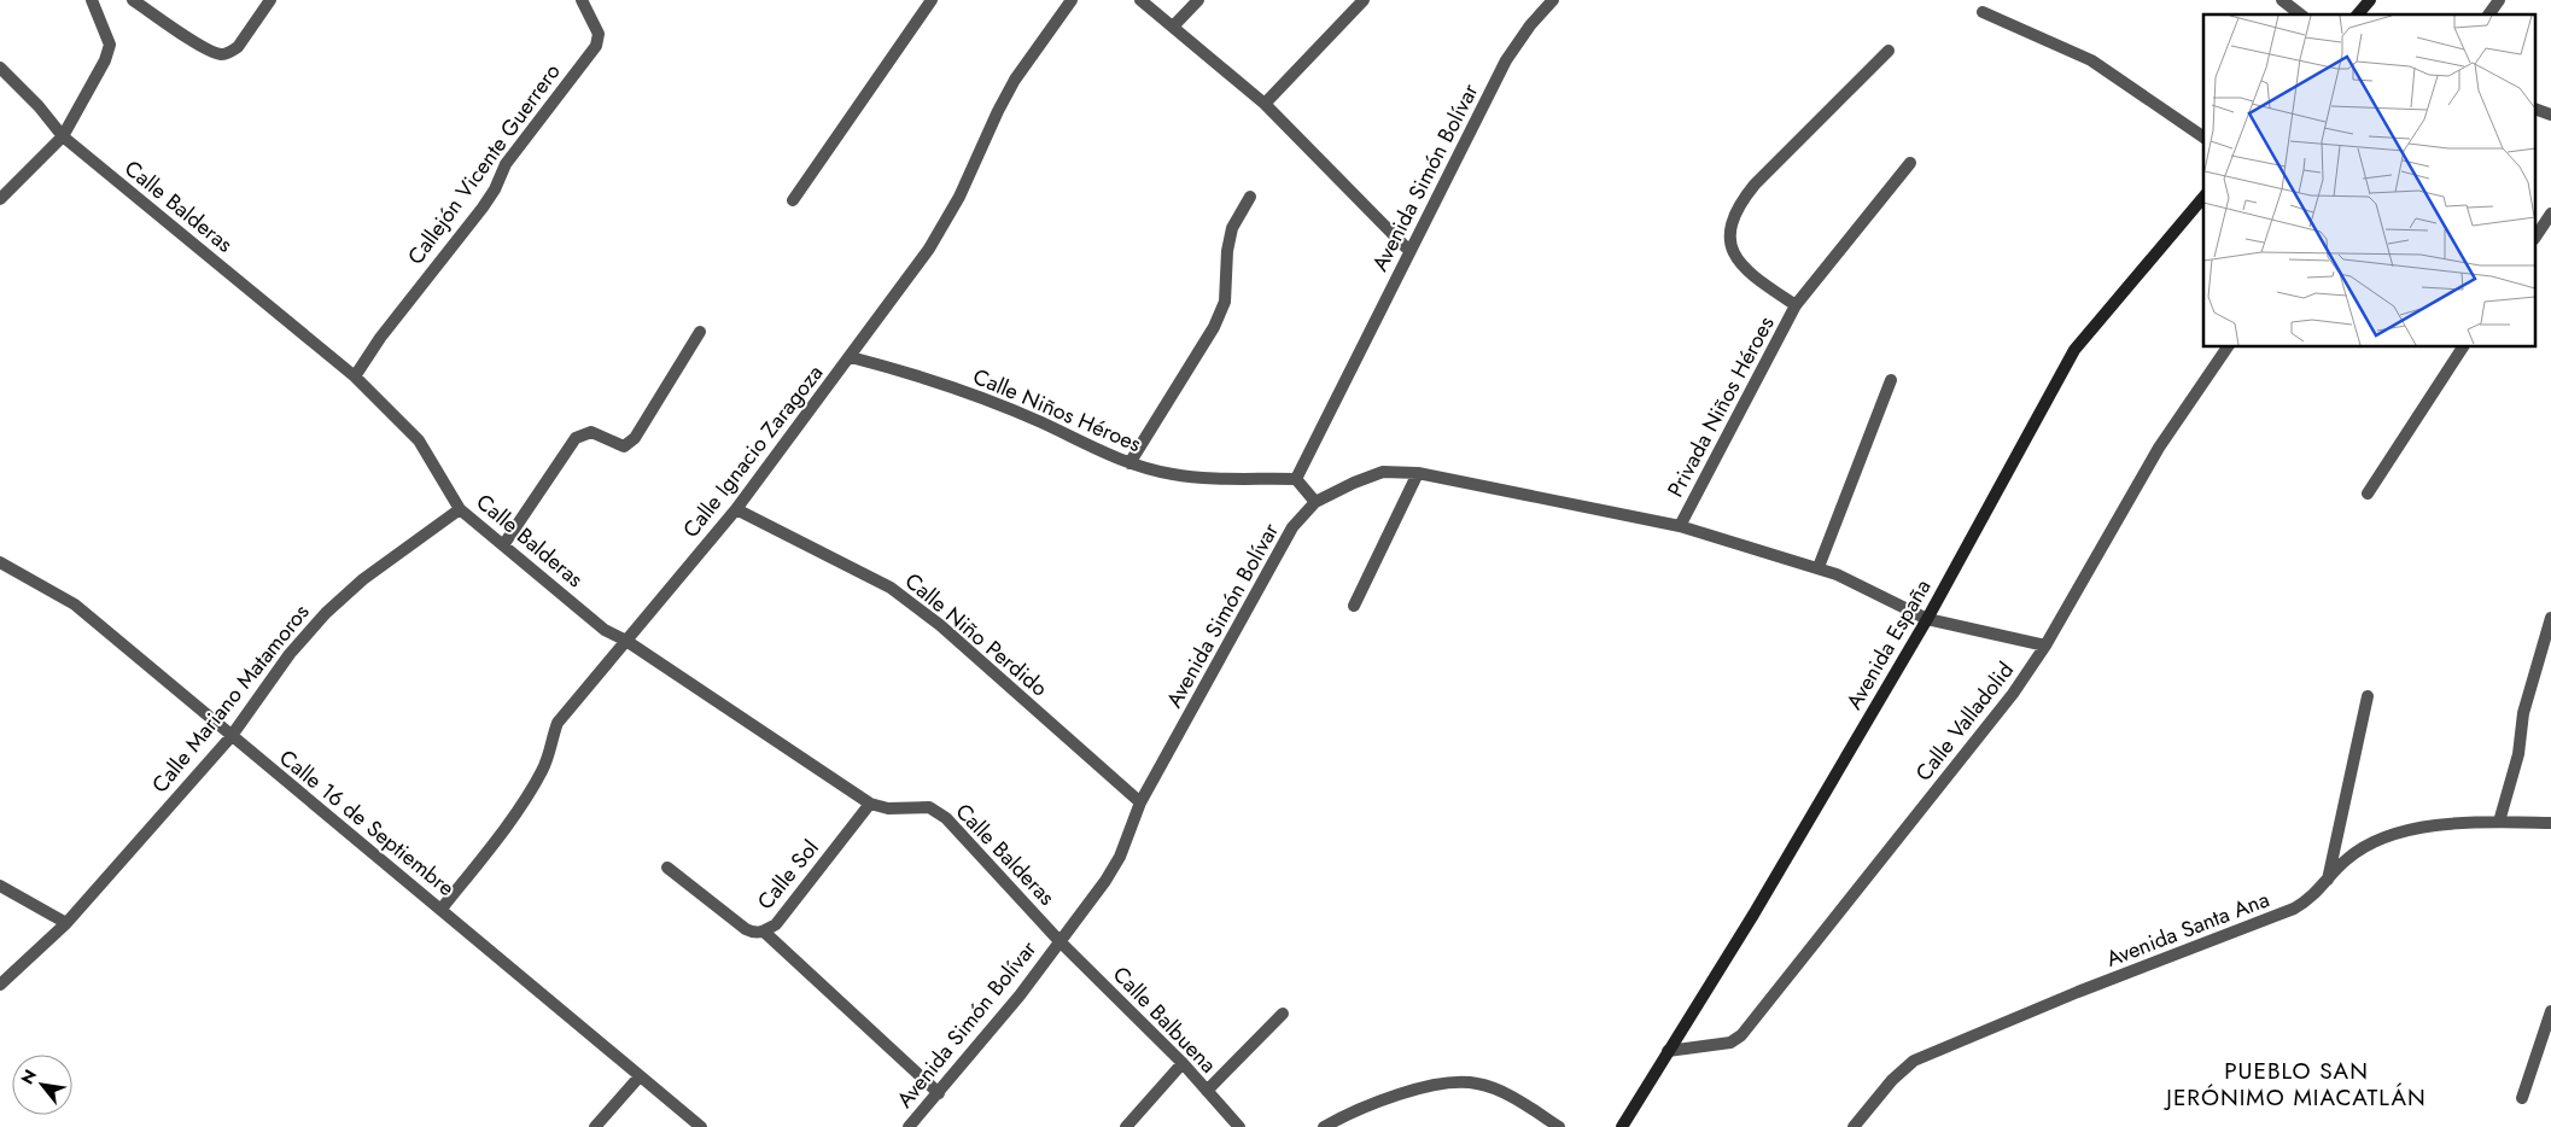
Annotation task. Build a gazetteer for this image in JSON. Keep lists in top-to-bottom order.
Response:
{
  "streets": {
    "street": [
      "Callejón Vicente Guerrero",
      "Avenida Simón Bolívar",
      "Calle Balderas",
      "Privada Niños Héroes",
      "Calle Niños Héroes",
      "Calle Ignacio Zaragoza",
      "Calle Niño Perdido",
      "Avenida España",
      "Calle Mariano Matamoros",
      "Calle Valladolid",
      "Calle 16 de Septiembre",
      "Calle Sol",
      "Avenida Santa Ana",
      "Calle Balbuena"
    ]
  },
  "crossings": [
    ["Callejón Vicente Guerrero", "Calle Balderas"],
    ["Avenida Simón Bolívar", "Calle Balderas"],
    ["Avenida Simón Bolívar", "Privada Niños Héroes"],
    ["Avenida Simón Bolívar", "Calle Niños Héroes"],
    ["Avenida Simón Bolívar", "Calle Niño Perdido"],
    ["Avenida Simón Bolívar", "Avenida España"],
    ["Avenida Simón Bolívar", "Calle Valladolid"],
    ["Avenida Simón Bolívar", "Calle Balbuena"],
    ["Calle Balderas", "Calle Ignacio Zaragoza"],
    ["Calle Balderas", "Calle Mariano Matamoros"],
    ["Calle Balderas", "Calle Sol"],
    ["Calle Balderas", "Calle Balbuena"],
    ["Calle Niños Héroes", "Calle Ignacio Zaragoza"],
    ["Calle Ignacio Zaragoza", "Calle Niño Perdido"],
    ["Calle Ignacio Zaragoza", "Calle 16 de Septiembre"],
    ["Avenida España", "Calle Valladolid"],
    ["Calle Mariano Matamoros", "Calle 16 de Septiembre"]
  ],
  "districts": ["PUEBLO SAN JERÓNIMO MIACATLÁN"],
  "north": "top left"
}
